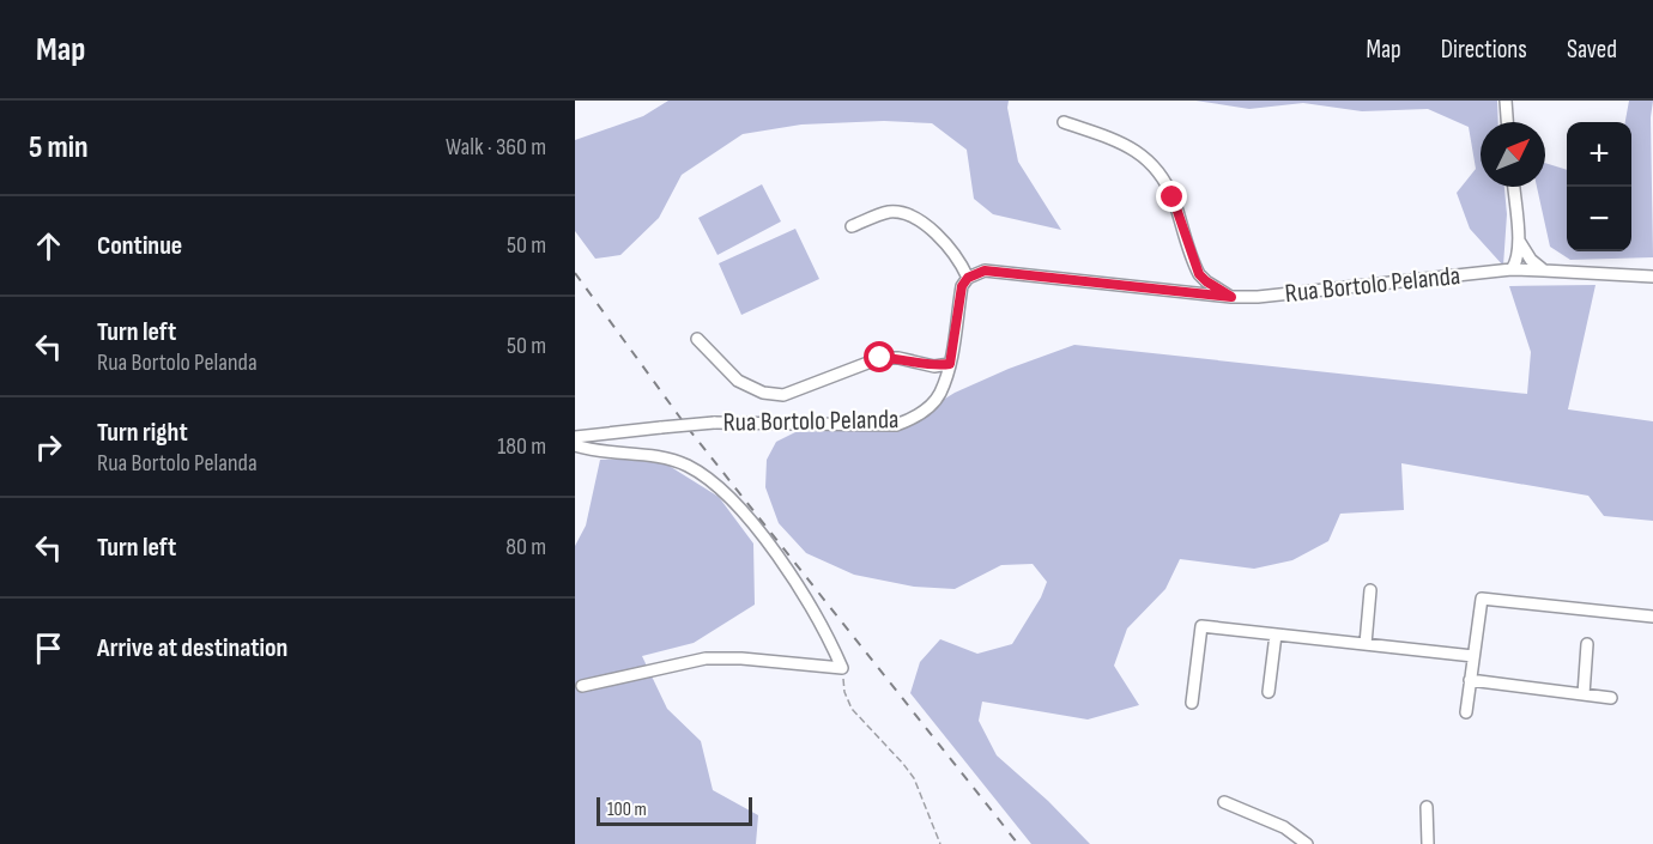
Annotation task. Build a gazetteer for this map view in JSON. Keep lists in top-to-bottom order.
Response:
{
  "streets": {
    "street": ["Rua Bortolo Pelanda"]
  },
  "scale_bar": "100 m",
  "north": "top right",
  "page": {
    "header": "Map",
    "nav": ["Map", "Directions", "Saved"],
    "heading": ["5 min", "Walk · 360 m"],
    "map_buttons": ["+", "−"],
    "list": [
      ["Continue", "50 m"],
      ["Turn left", "Rua Bortolo Pelanda", "50 m"],
      ["Turn right", "Rua Bortolo Pelanda", "180 m"],
      ["Turn left", "80 m"],
      "Arrive at destination"
    ],
    "scale": "100 m"
  }
}
